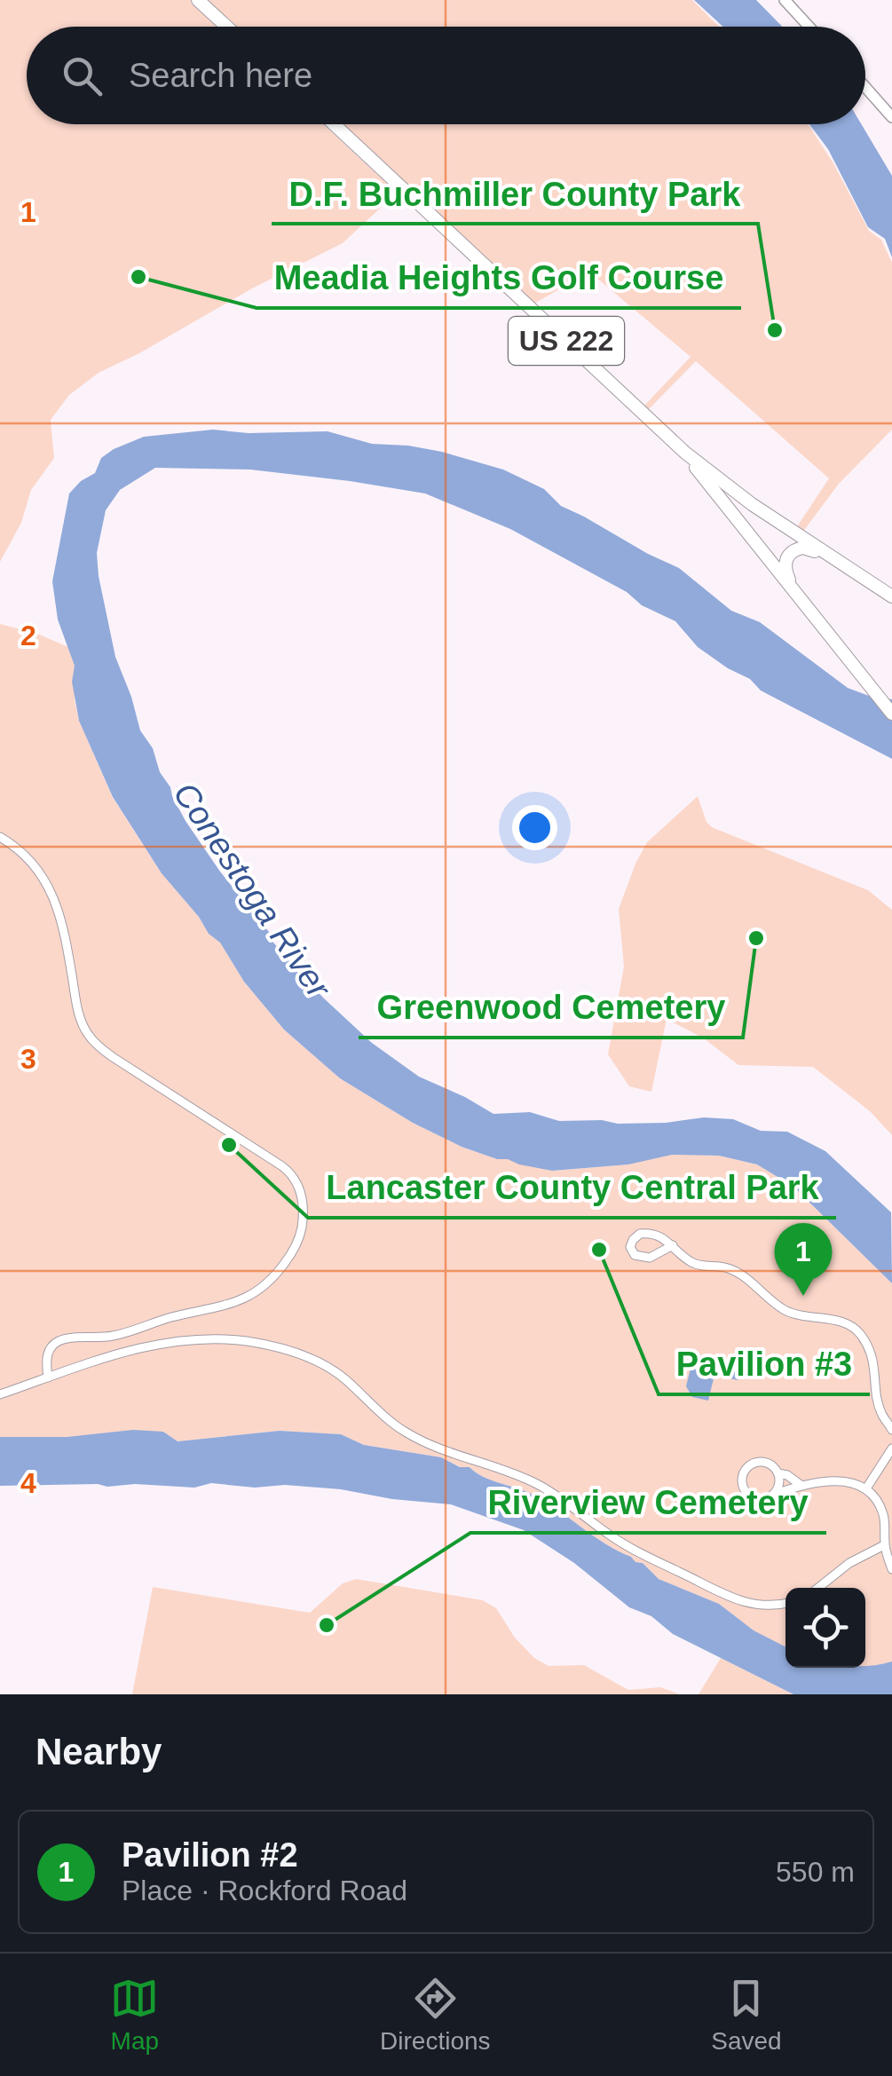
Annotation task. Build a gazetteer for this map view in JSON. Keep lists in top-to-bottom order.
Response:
{
  "streets": {
    "highway": ["US 222"]
  },
  "water": ["Conestoga River"],
  "places": [
    "Meadia Heights Golf Course",
    "D.F. Buchmiller County Park",
    "Greenwood Cemetery",
    "Lancaster County Central Park",
    "Pavilion #3",
    "Riverview Cemetery"
  ],
  "page": {
    "search": "Search here",
    "pins": "1",
    "heading": "Nearby",
    "list": [
      {
        "mark": "1",
        "name": "Pavilion #2",
        "note": "Place · Rockford Road",
        "value": "550 m"
      }
    ],
    "nav": ["Map", "Directions", "Saved"]
  },
  "grid": {
    "rows": [
      "1",
      "2",
      "3",
      "4"
    ]
  }
}
